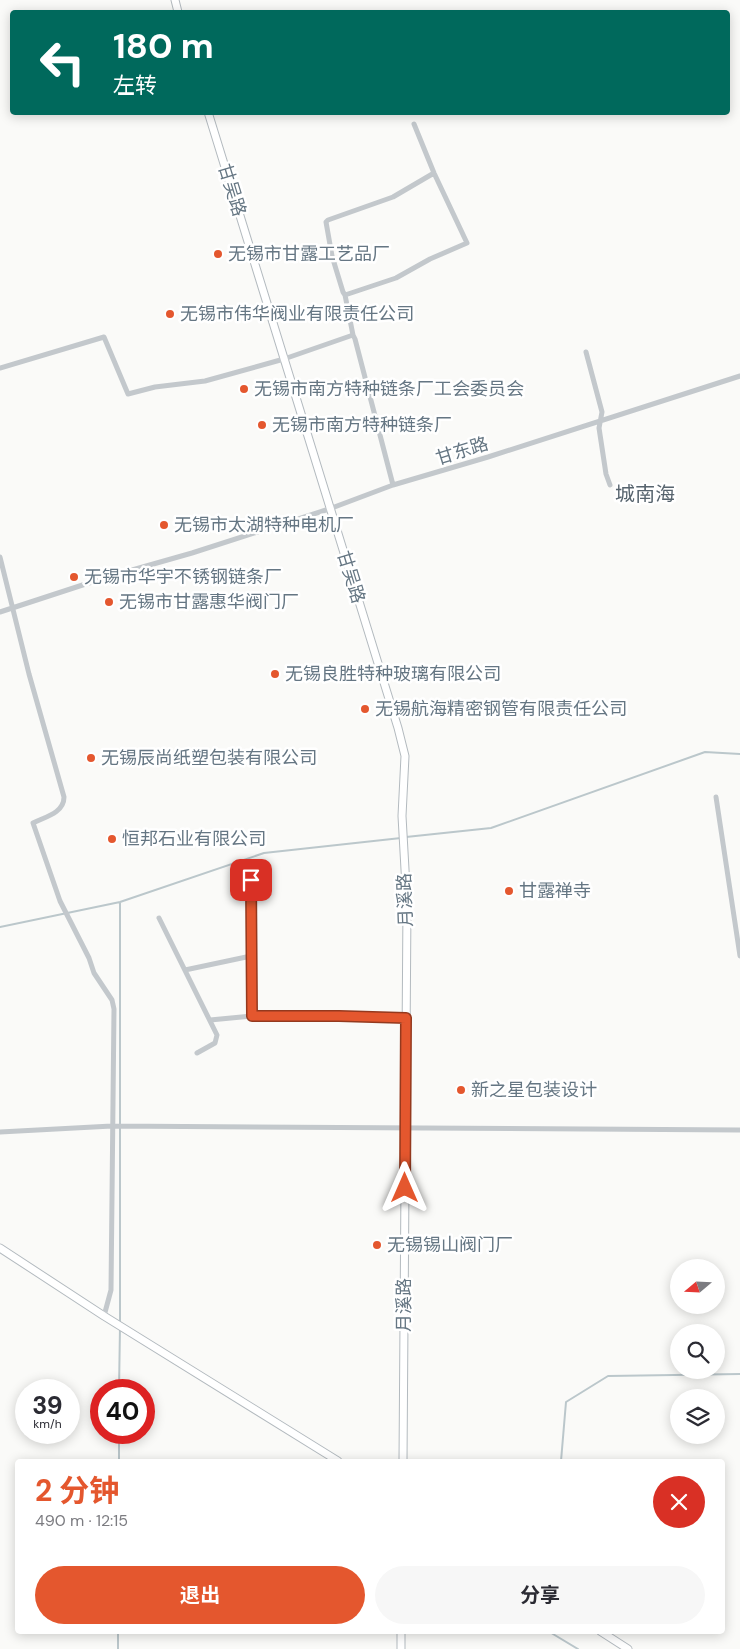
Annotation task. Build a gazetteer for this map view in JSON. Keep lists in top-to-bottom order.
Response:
{
  "streets": {
    "street": ["甘吴路", "甘东路", "月溪路"]
  },
  "crossings": [
    ["甘吴路", "甘东路"],
    ["甘吴路", "月溪路"]
  ],
  "districts": ["城南海"],
  "places": [
    "无锡市甘露工艺品厂",
    "无锡市伟华阀业有限责任公司",
    "无锡市南方特种链条厂工会委员会",
    "无锡市南方特种链条厂",
    "无锡市太湖特种电机厂",
    "无锡市华宇不锈钢链条厂",
    "无锡市甘露惠华阀门厂",
    "无锡良胜特种玻璃有限公司",
    "无锡航海精密钢管有限责任公司",
    "无锡辰尚纸塑包装有限公司",
    "恒邦石业有限公司",
    "甘露禅寺",
    "新之星包装设计",
    "无锡锡山阀门厂"
  ],
  "north": "left",
  "page": {
    "turn": ["180 m", "左转"],
    "speed": "39 km/h",
    "limit": "40",
    "heading": ["2 分钟", "490 m · 12:15"],
    "buttons": ["退出", "分享"]
  }
}
